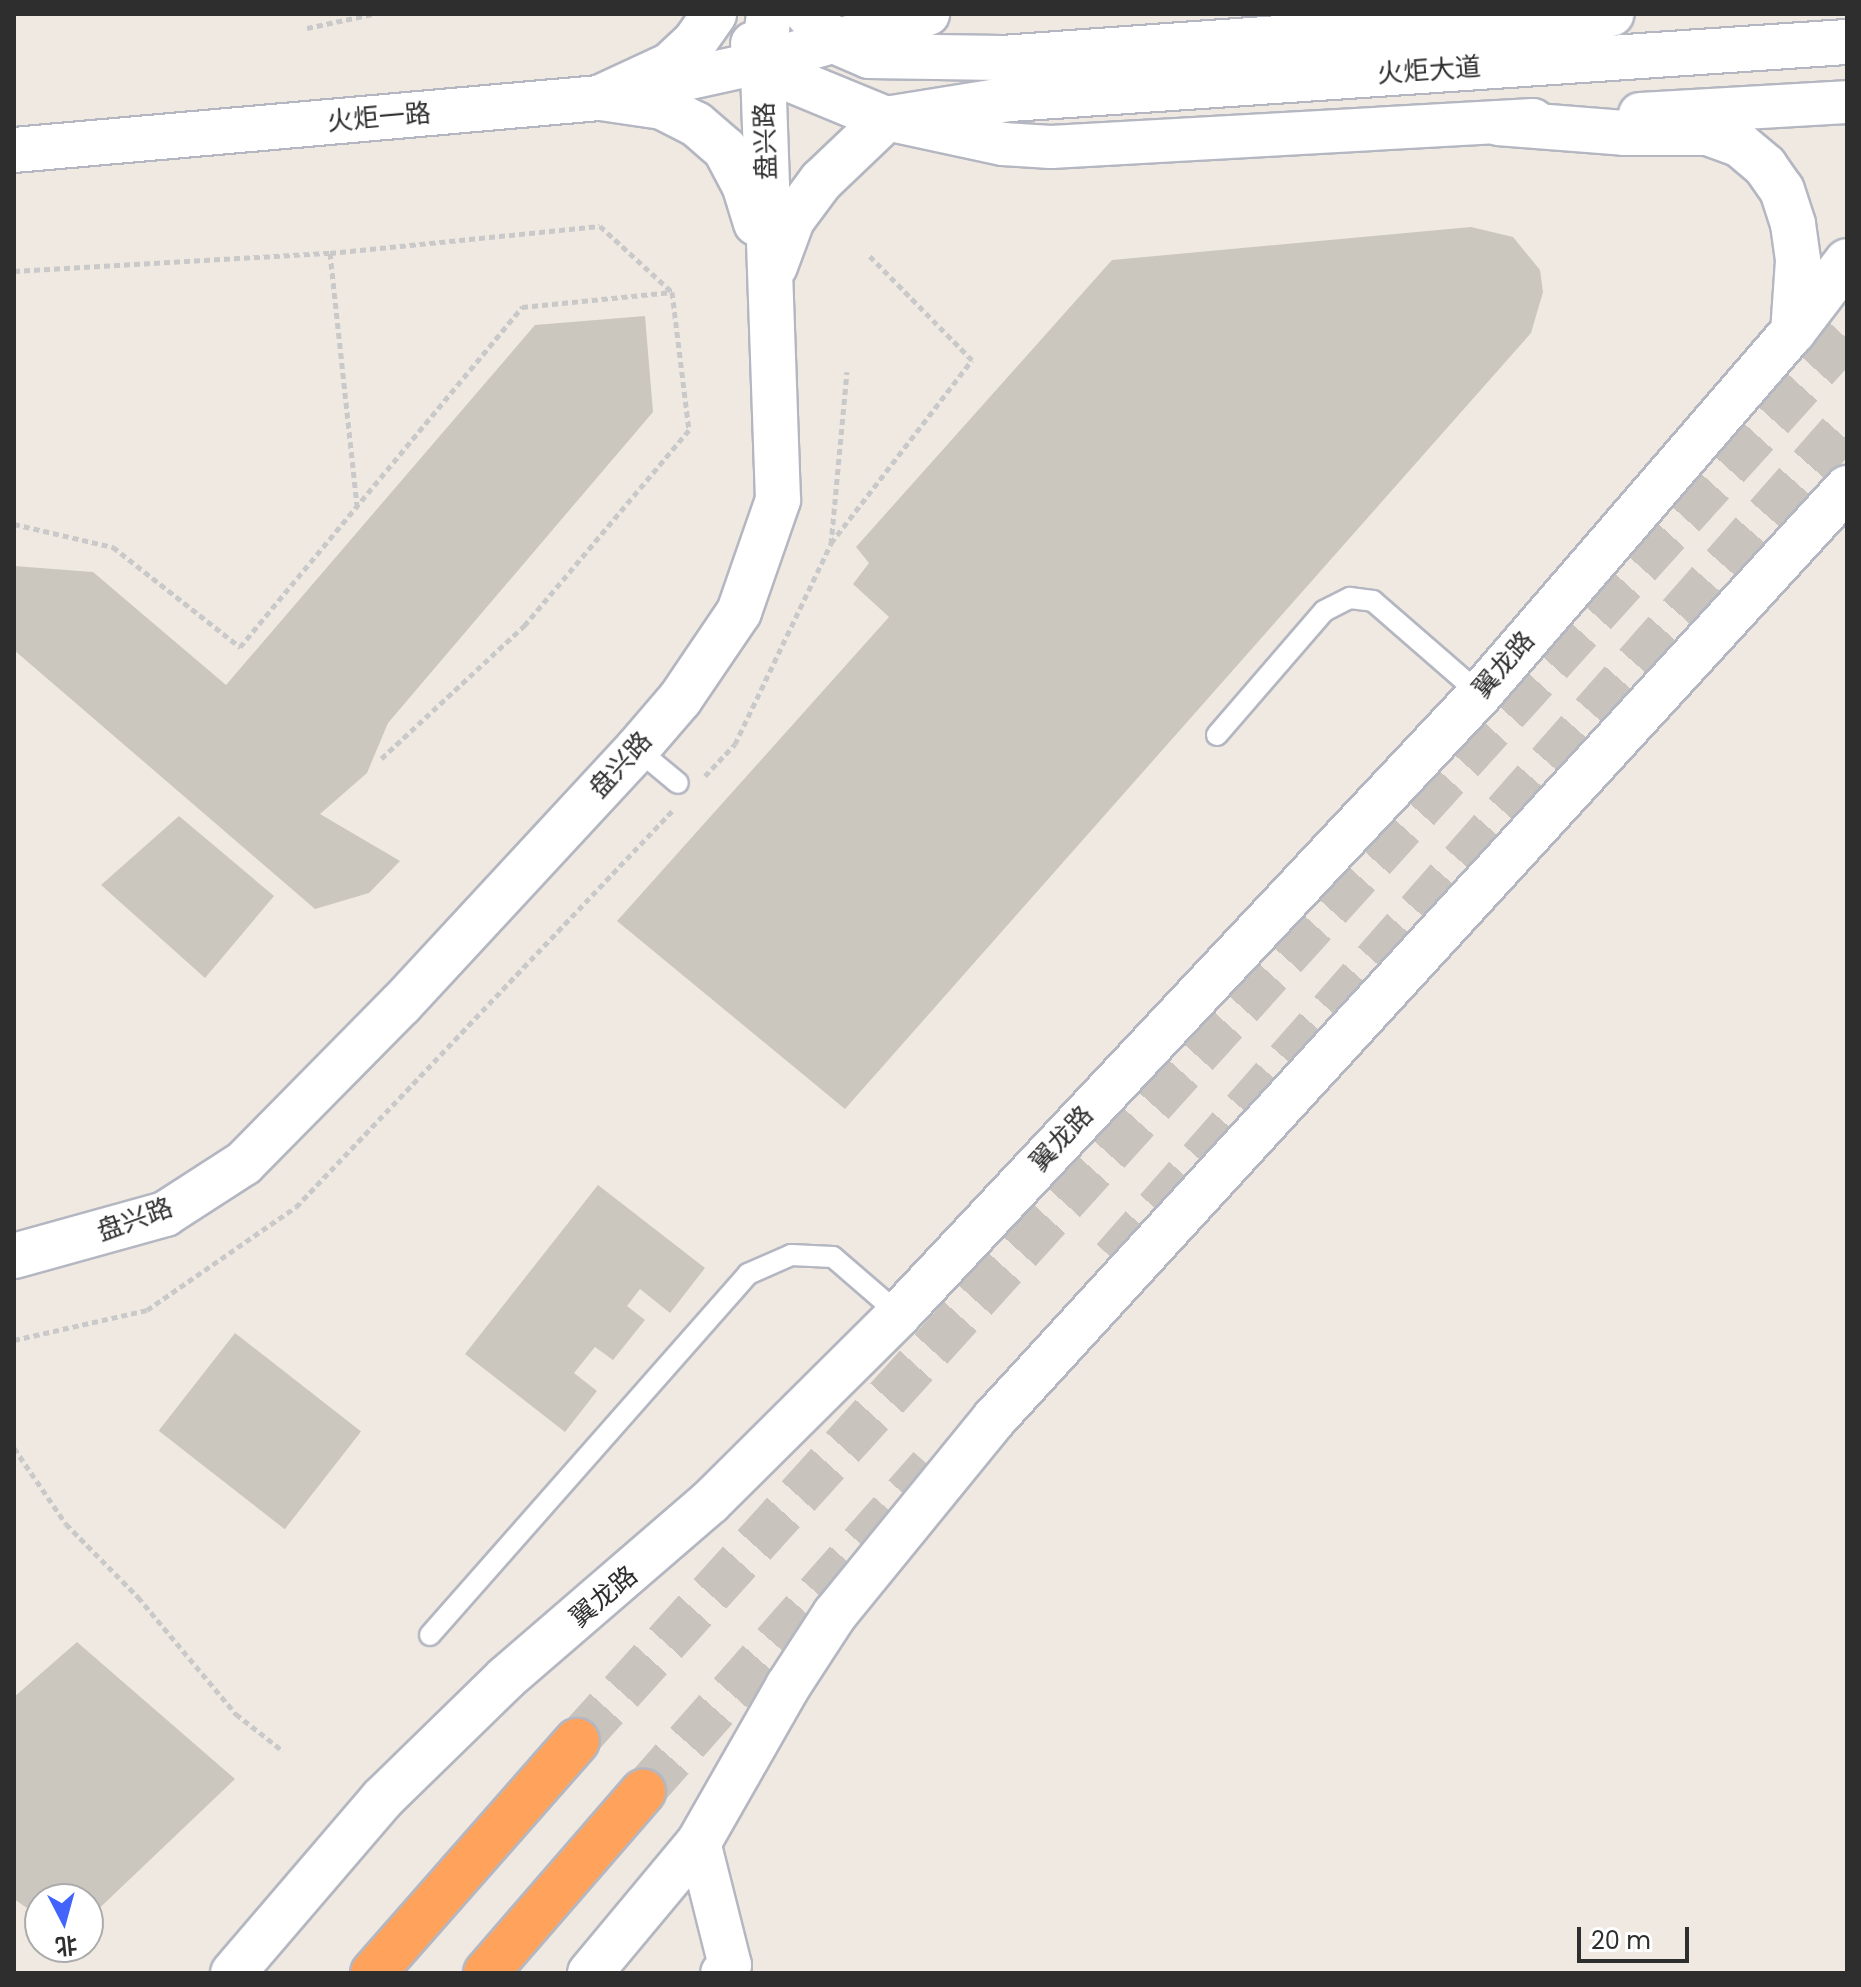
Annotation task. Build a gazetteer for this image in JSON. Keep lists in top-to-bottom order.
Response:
{
  "streets": {
    "main road": [
      "火炬大道",
      "火炬一路",
      "盘兴路",
      "翼龙路"
    ]
  },
  "scale_bar": "20 m",
  "north": "bottom"
}
